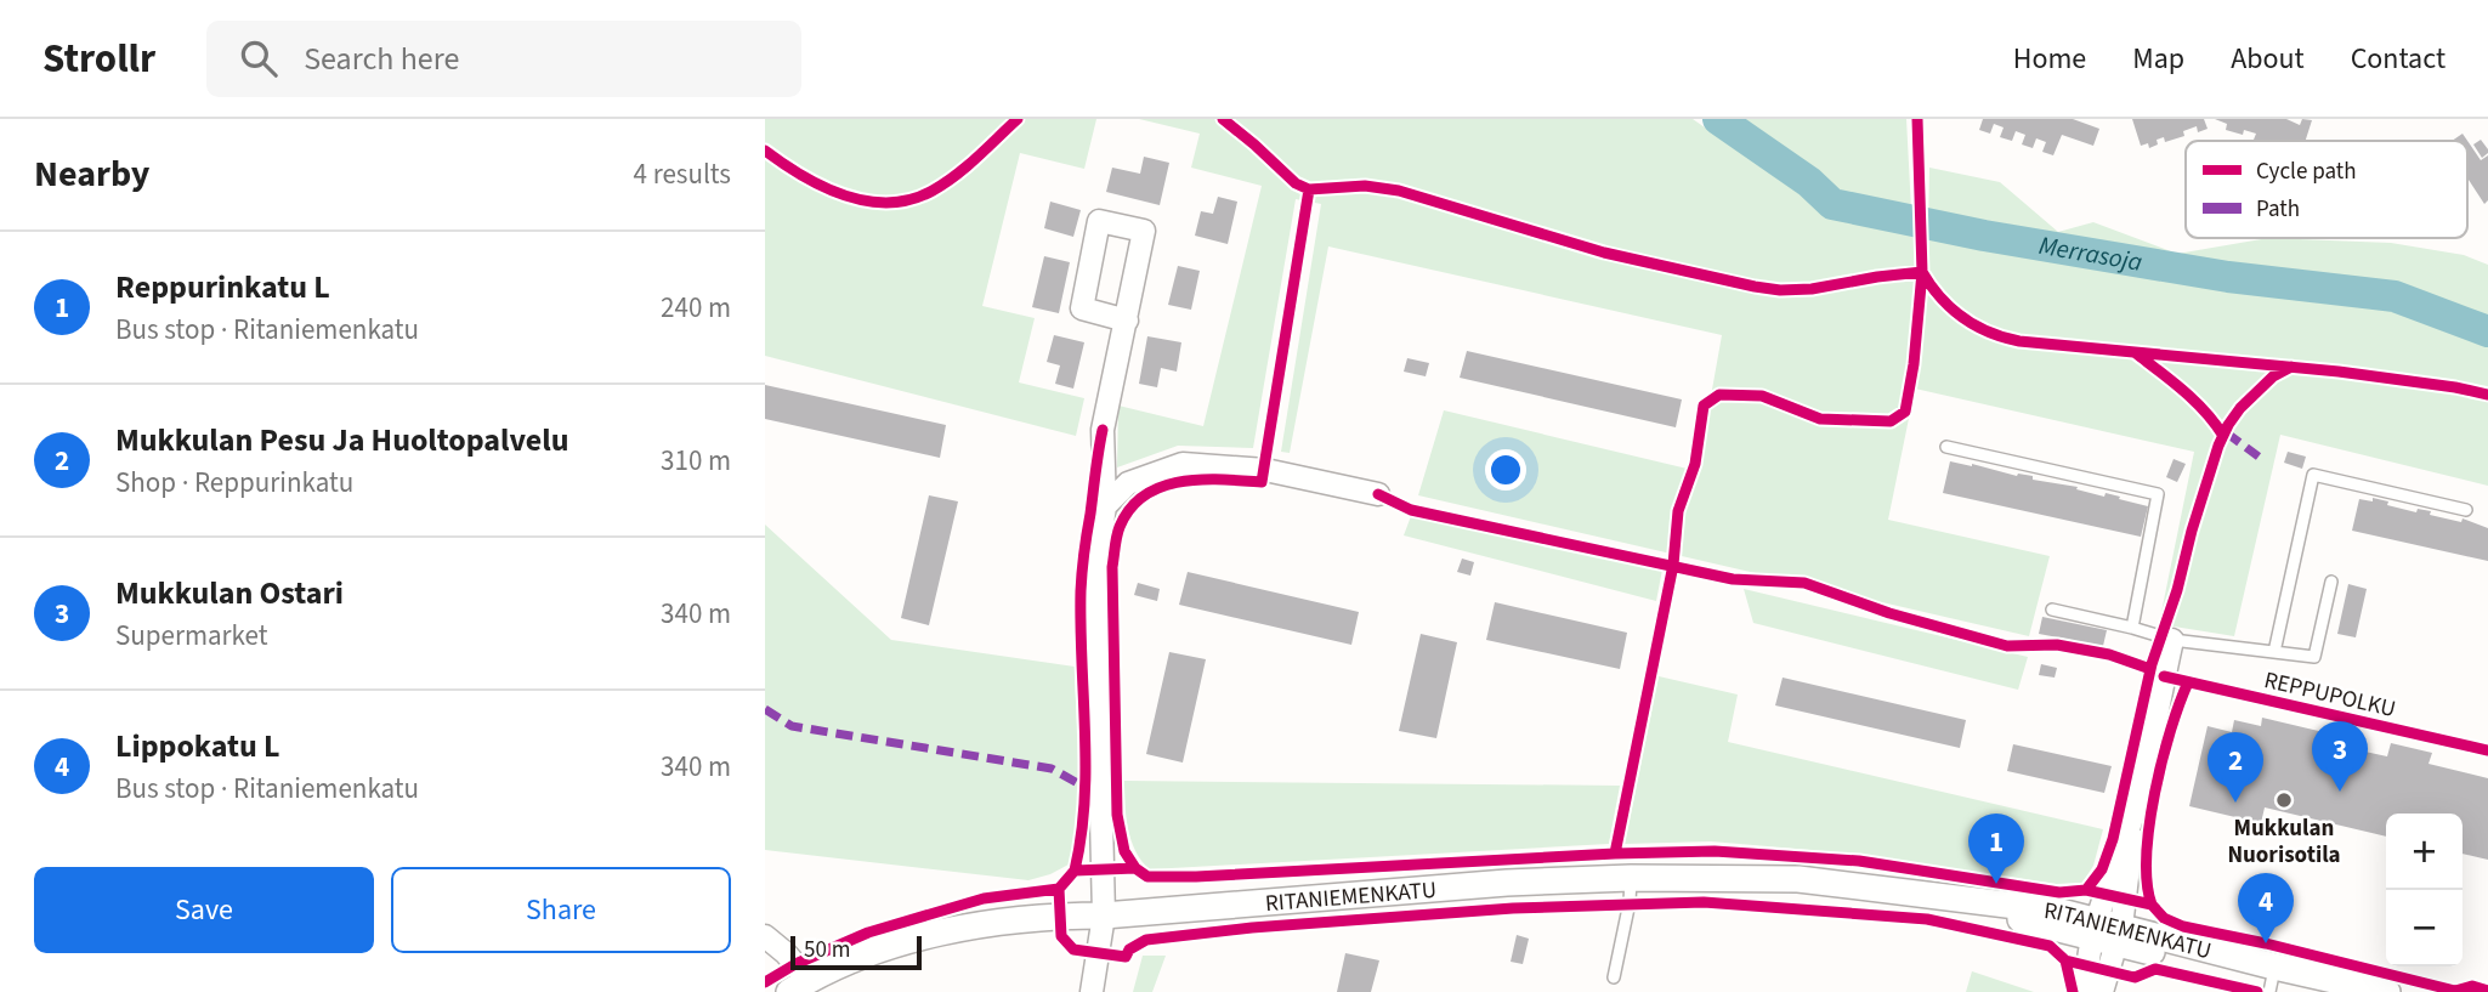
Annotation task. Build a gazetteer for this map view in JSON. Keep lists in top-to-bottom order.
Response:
{
  "streets": {
    "street": ["RITANIEMENKATU"],
    "cycle path": ["REPPUPOLKU"]
  },
  "water": ["Merrasoja"],
  "places": ["Mukkulan Nuorisotila"],
  "legend": ["Cycle path", "Path"],
  "scale_bar": "50 m",
  "page": {
    "header": "Strollr",
    "search": "Search here",
    "nav": [
      "Home",
      "Map",
      "About",
      "Contact"
    ],
    "heading": ["Nearby", "4 results"],
    "list": [
      {
        "mark": "1",
        "name": "Reppurinkatu L",
        "note": "Bus stop · Ritaniemenkatu",
        "value": "240 m"
      },
      {
        "mark": "2",
        "name": "Mukkulan Pesu Ja Huoltopalvelu",
        "note": "Shop · Reppurinkatu",
        "value": "310 m"
      },
      {
        "mark": "3",
        "name": "Mukkulan Ostari",
        "note": "Supermarket",
        "value": "340 m"
      },
      {
        "mark": "4",
        "name": "Lippokatu L",
        "note": "Bus stop · Ritaniemenkatu",
        "value": "340 m"
      }
    ],
    "pins": [
      "3",
      "2",
      "1",
      "4"
    ],
    "map_buttons": ["+", "−"],
    "buttons": ["Save", "Share"],
    "scale": "50 m"
  }
}
